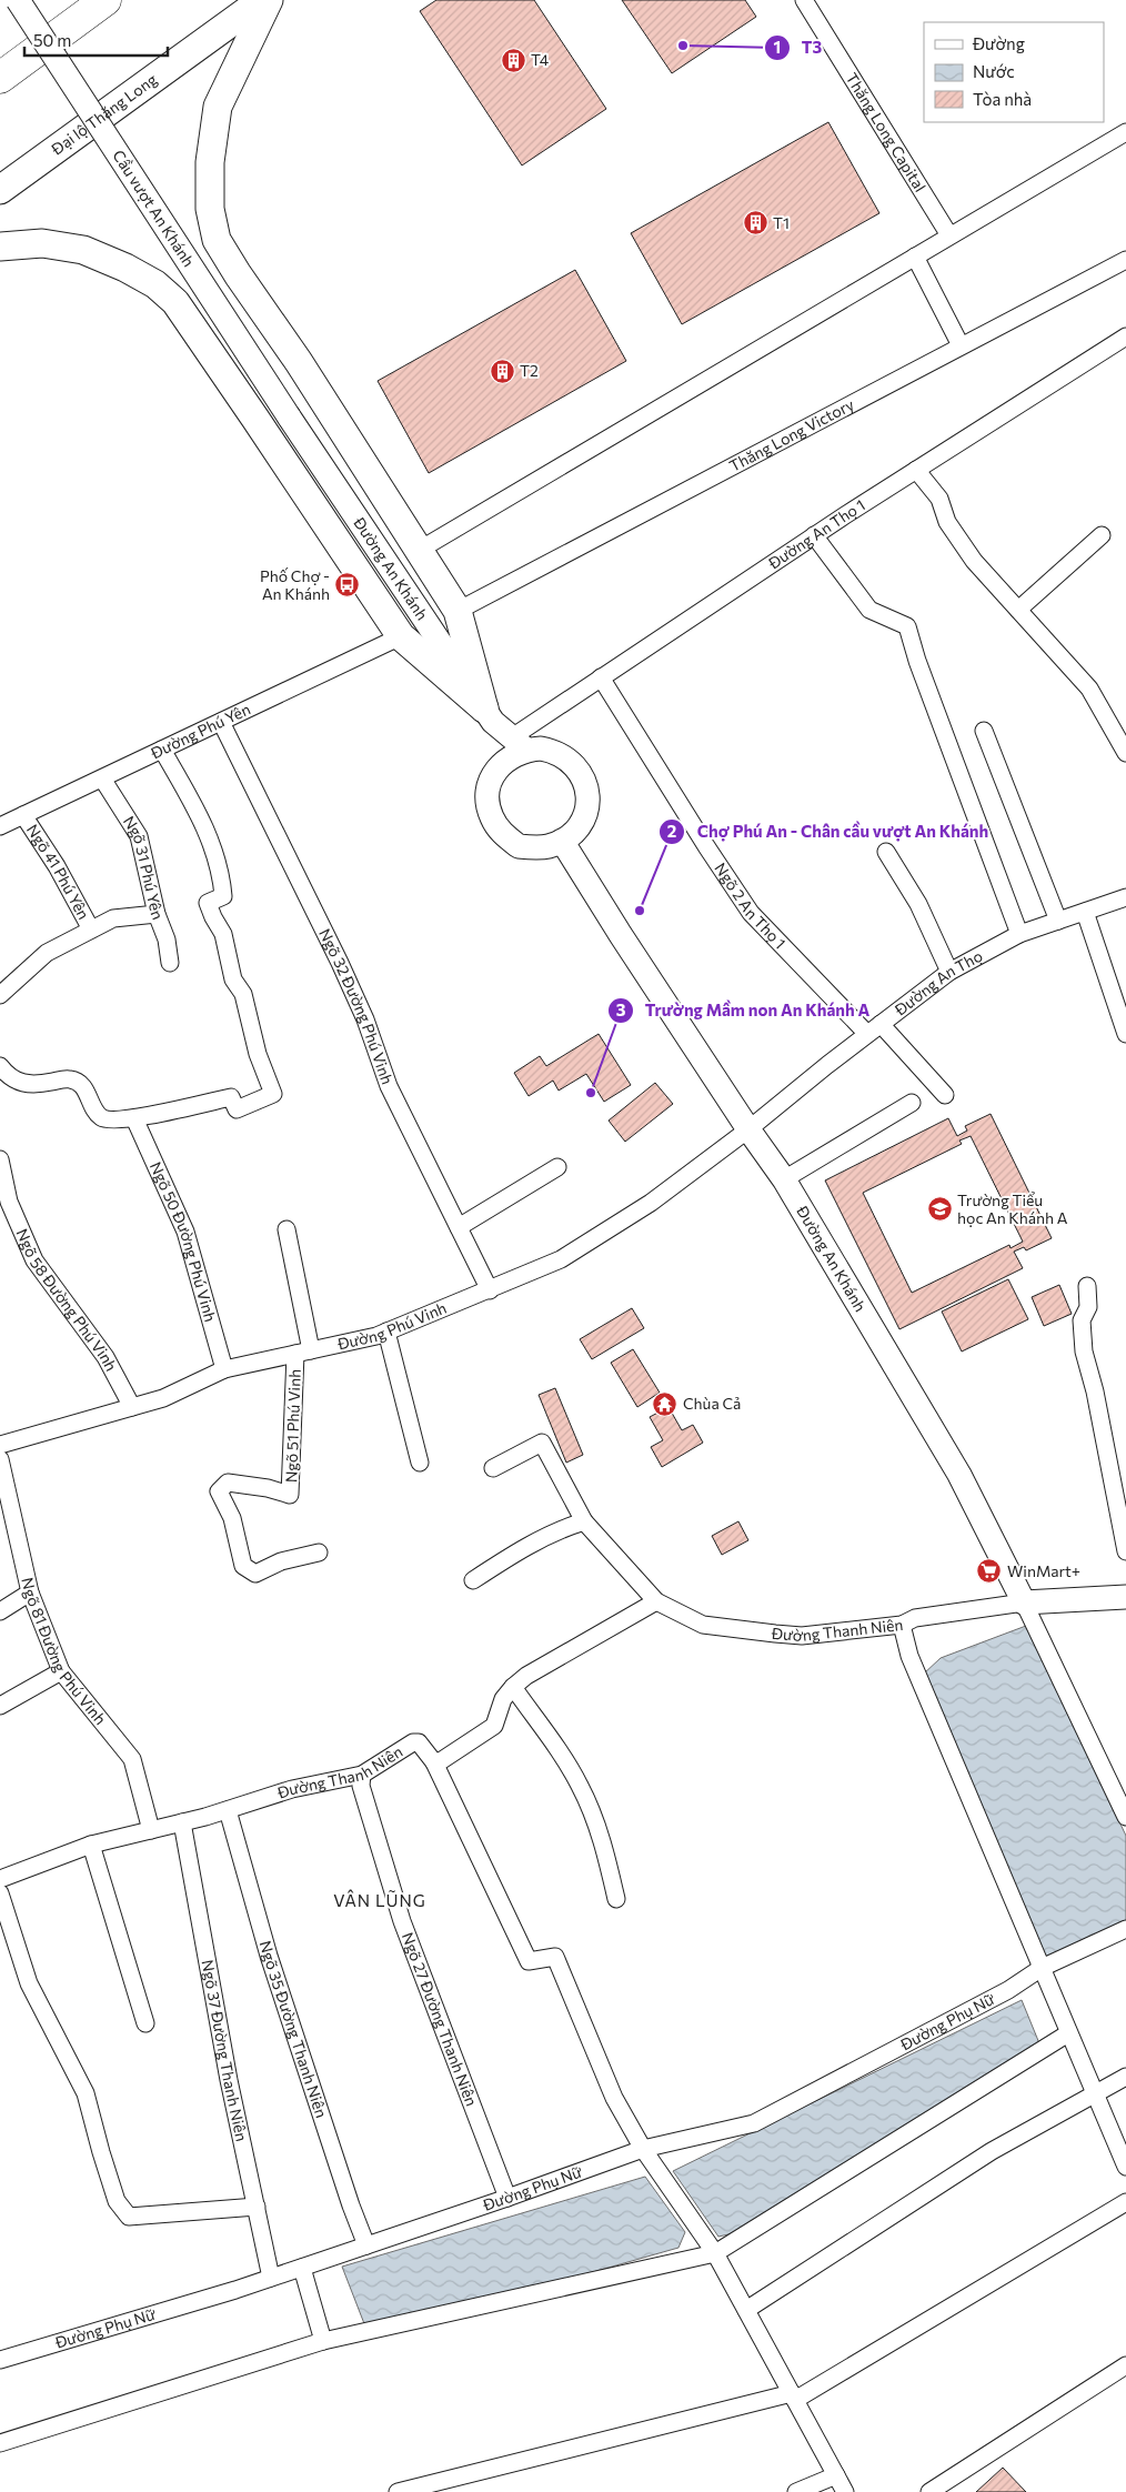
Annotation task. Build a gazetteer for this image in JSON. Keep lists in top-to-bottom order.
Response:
{
  "streets": {
    "main road": ["Đại lộ Thăng Long"],
    "street": [
      "Thăng Long Capital",
      "Cầu vượt An Khánh",
      "Thăng Long Victory",
      "Đường An Thọ 1",
      "Đường An Khánh",
      "Đường Phú Yên",
      "Ngõ 31 Phú Yên",
      "Ngõ 41 Phú Yên",
      "Ngõ 2 An Thọ 1",
      "Đường An Thọ",
      "Ngõ 32 Đường Phú Vinh",
      "Ngõ 50 Đường Phú Vinh",
      "Ngõ 58 Đường Phú Vinh",
      "Đường Phú Vinh",
      "Ngõ 51 Phú Vinh",
      "Đường Thanh Niên",
      "Ngõ 81 Đường Phú Vinh",
      "Ngõ 27 Đường Thanh Niên",
      "Đường Phụ Nữ",
      "Ngõ 35 Đường Thanh Niên",
      "Ngõ 37 Đường Thanh Niên"
    ]
  },
  "crossings": [
    ["Cầu vượt An Khánh", "Đường An Khánh"],
    ["Đường An Thọ 1", "Đường An Khánh"],
    ["Đường An Thọ 1", "Ngõ 2 An Thọ 1"],
    ["Đường An Khánh", "Đường An Thọ"],
    ["Đường An Khánh", "Đường Phú Vinh"],
    ["Đường An Khánh", "Đường Thanh Niên"],
    ["Đường Phú Yên", "Ngõ 31 Phú Yên"],
    ["Đường Phú Yên", "Ngõ 41 Phú Yên"],
    ["Đường Phú Yên", "Ngõ 32 Đường Phú Vinh"],
    ["Ngõ 2 An Thọ 1", "Đường An Thọ"],
    ["Đường An Thọ", "Đường Phú Vinh"],
    ["Ngõ 32 Đường Phú Vinh", "Đường Phú Vinh"],
    ["Ngõ 50 Đường Phú Vinh", "Đường Phú Vinh"],
    ["Ngõ 58 Đường Phú Vinh", "Đường Phú Vinh"],
    ["Đường Phú Vinh", "Ngõ 51 Phú Vinh"],
    ["Đường Thanh Niên", "Ngõ 81 Đường Phú Vinh"],
    ["Đường Thanh Niên", "Ngõ 27 Đường Thanh Niên"],
    ["Đường Thanh Niên", "Ngõ 35 Đường Thanh Niên"],
    ["Đường Thanh Niên", "Ngõ 37 Đường Thanh Niên"],
    ["Ngõ 27 Đường Thanh Niên", "Đường Phụ Nữ"],
    ["Đường Phụ Nữ", "Ngõ 35 Đường Thanh Niên"],
    ["Đường Phụ Nữ", "Ngõ 37 Đường Thanh Niên"]
  ],
  "districts": ["VÂN LŨNG"],
  "places": {
    "other": ["T3", "Chợ Phú An - Chân cầu vượt An Khánh", "Trường Mầm non An Khánh A"],
    "building": ["T4", "T1", "T2"],
    "bus stop": ["Phố Chợ - An Khánh"],
    "school or university": ["Trường Tiểu học An Khánh A"],
    "temple": ["Chùa Cả"],
    "supermarket": ["WinMart+"]
  },
  "legend": ["Đường", "Nước", "Tòa nhà"],
  "scale_bar": "50 m"
}
